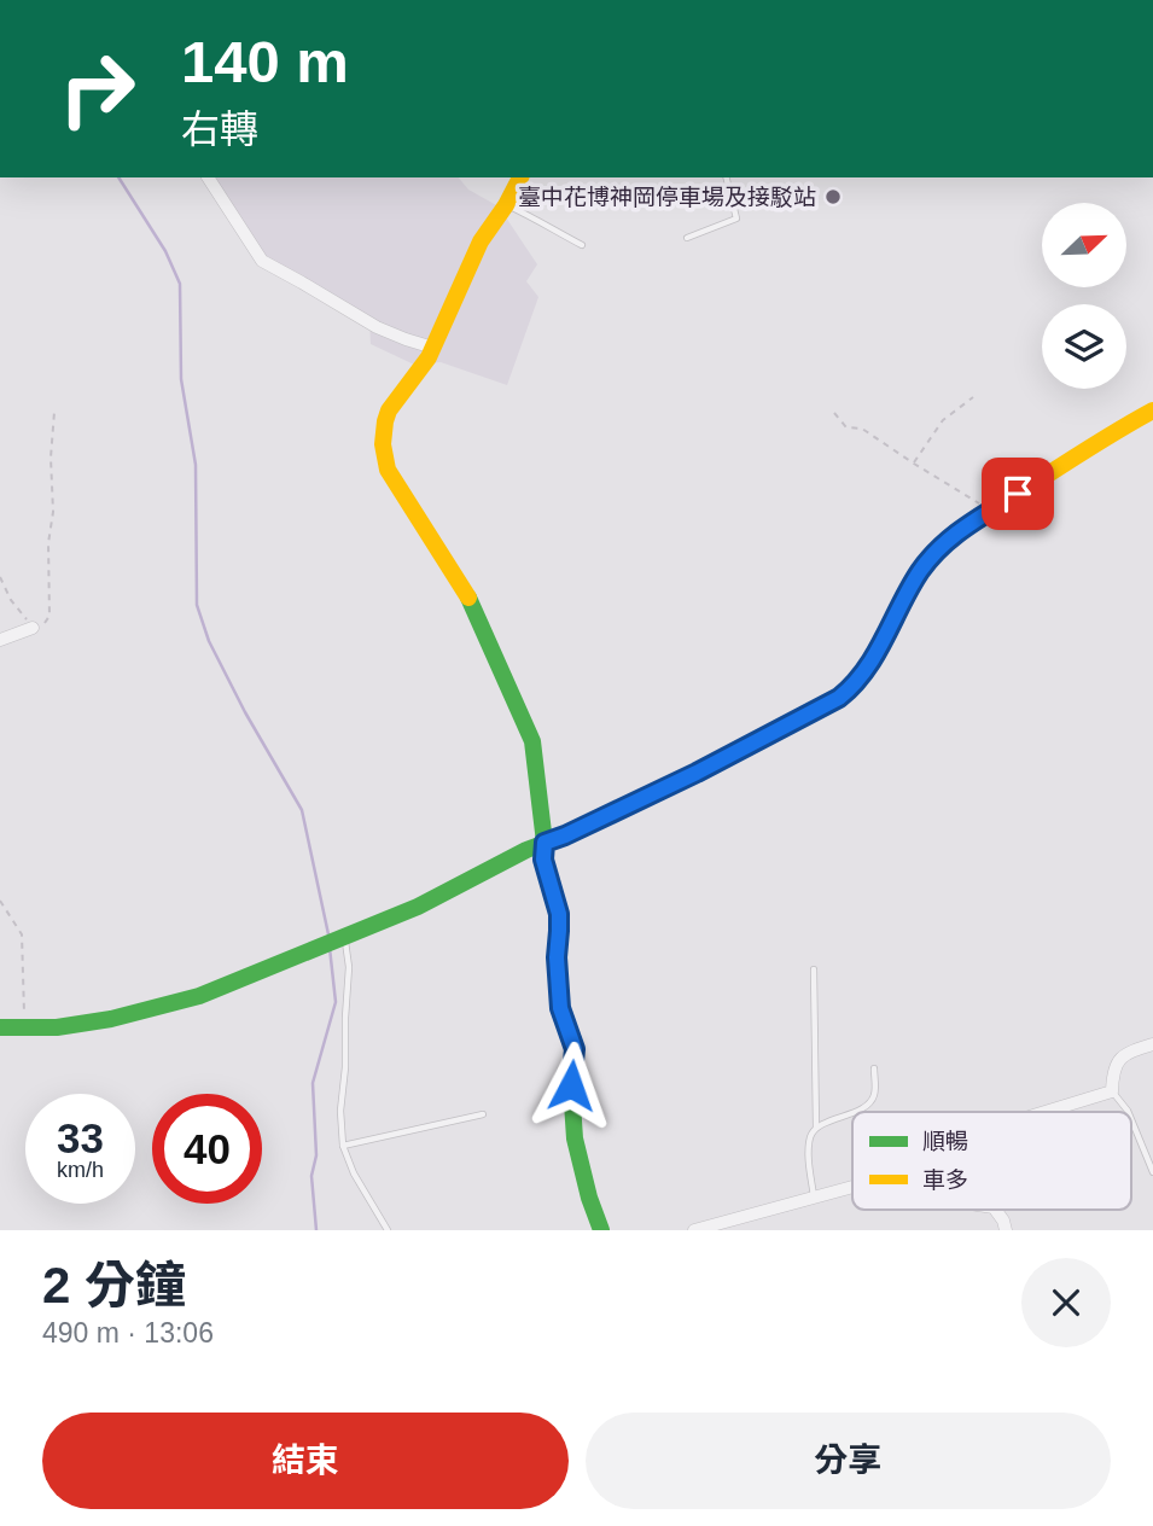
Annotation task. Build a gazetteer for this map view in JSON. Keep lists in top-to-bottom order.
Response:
{
  "places": ["臺中花博神岡停車場及接駁站"],
  "legend": ["順暢", "車多"],
  "north": "top right",
  "page": {
    "turn": ["140 m", "右轉"],
    "speed": "33 km/h",
    "limit": "40",
    "heading": ["2 分鐘", "490 m · 13:06"],
    "buttons": ["結束", "分享"]
  }
}
